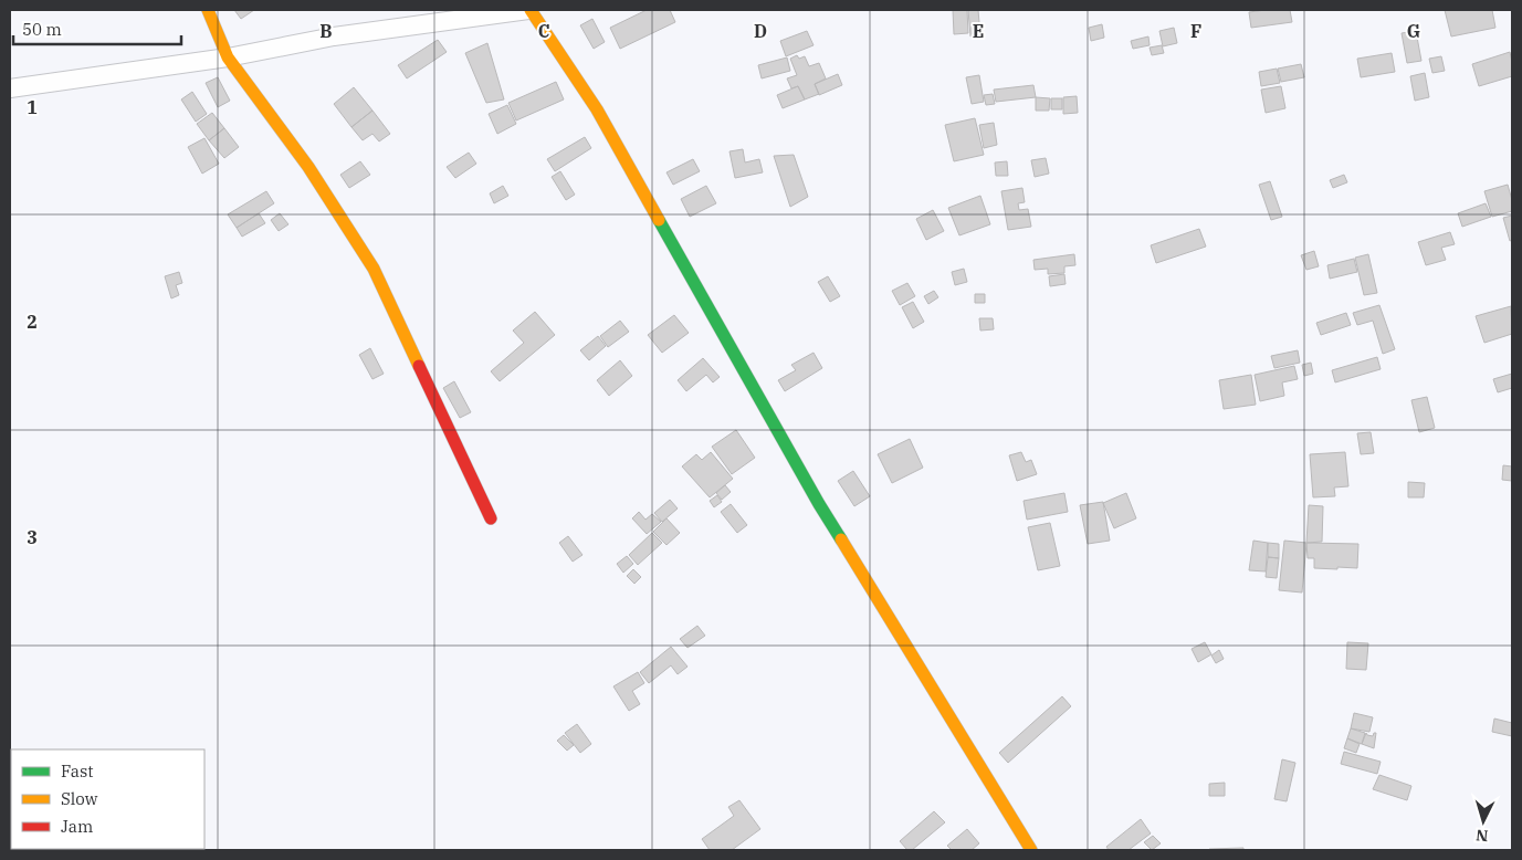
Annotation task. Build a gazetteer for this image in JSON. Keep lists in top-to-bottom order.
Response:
{
  "legend": ["Fast", "Slow", "Jam"],
  "scale_bar": "50 m",
  "north": "bottom",
  "grid": {
    "columns": [
      "B",
      "C",
      "D",
      "E",
      "F",
      "G"
    ],
    "rows": ["1", "2", "3"]
  }
}
